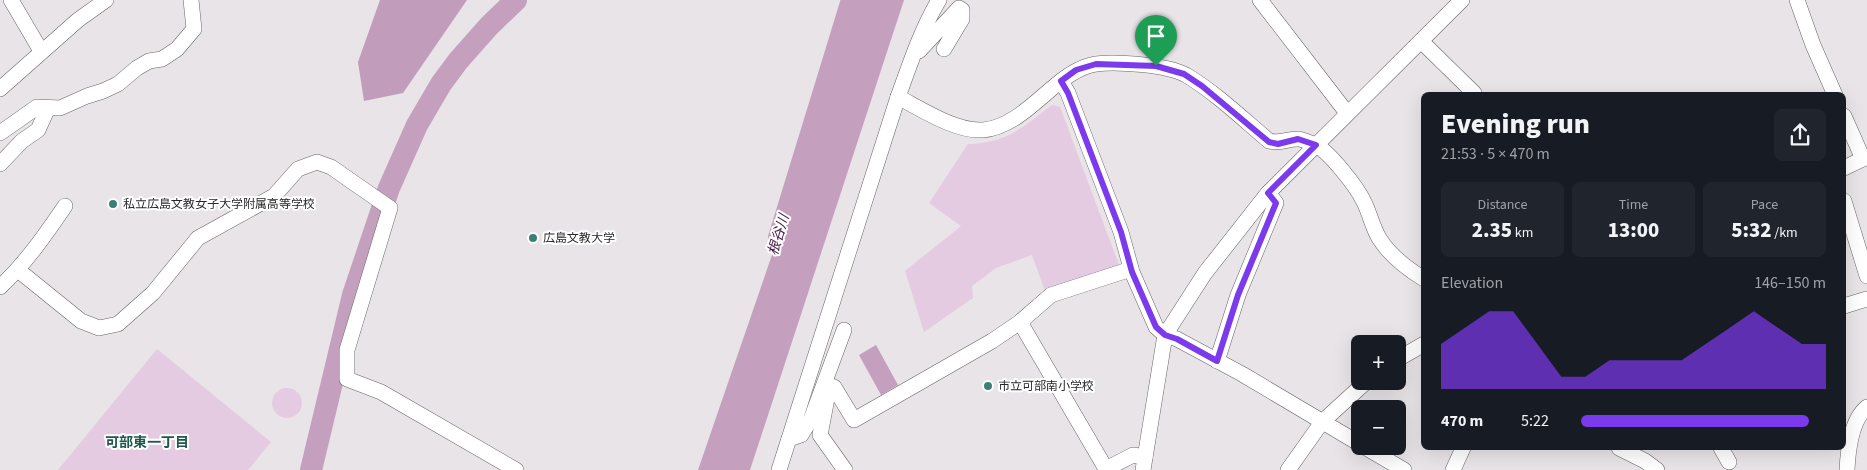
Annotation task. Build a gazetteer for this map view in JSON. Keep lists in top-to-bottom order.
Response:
{
  "districts": ["可部東一丁目"],
  "water": ["根谷川"],
  "places": ["私立広島文教女子大学附属高等学校", "広島文教大学", "市立可部南小学校"],
  "page": {
    "heading": ["Evening run", "21:53 · 5 × 470 m"],
    "stats": [
      ["Distance", "2.35 km"],
      ["Time", "13:00"],
      ["Pace", "5:32 /km"]
    ],
    "chart": ["Elevation", "146–150 m"],
    "map_buttons": ["+", "−"],
    "list": [
      {
        "name": "470 m",
        "note": "5:22"
      }
    ]
  }
}
